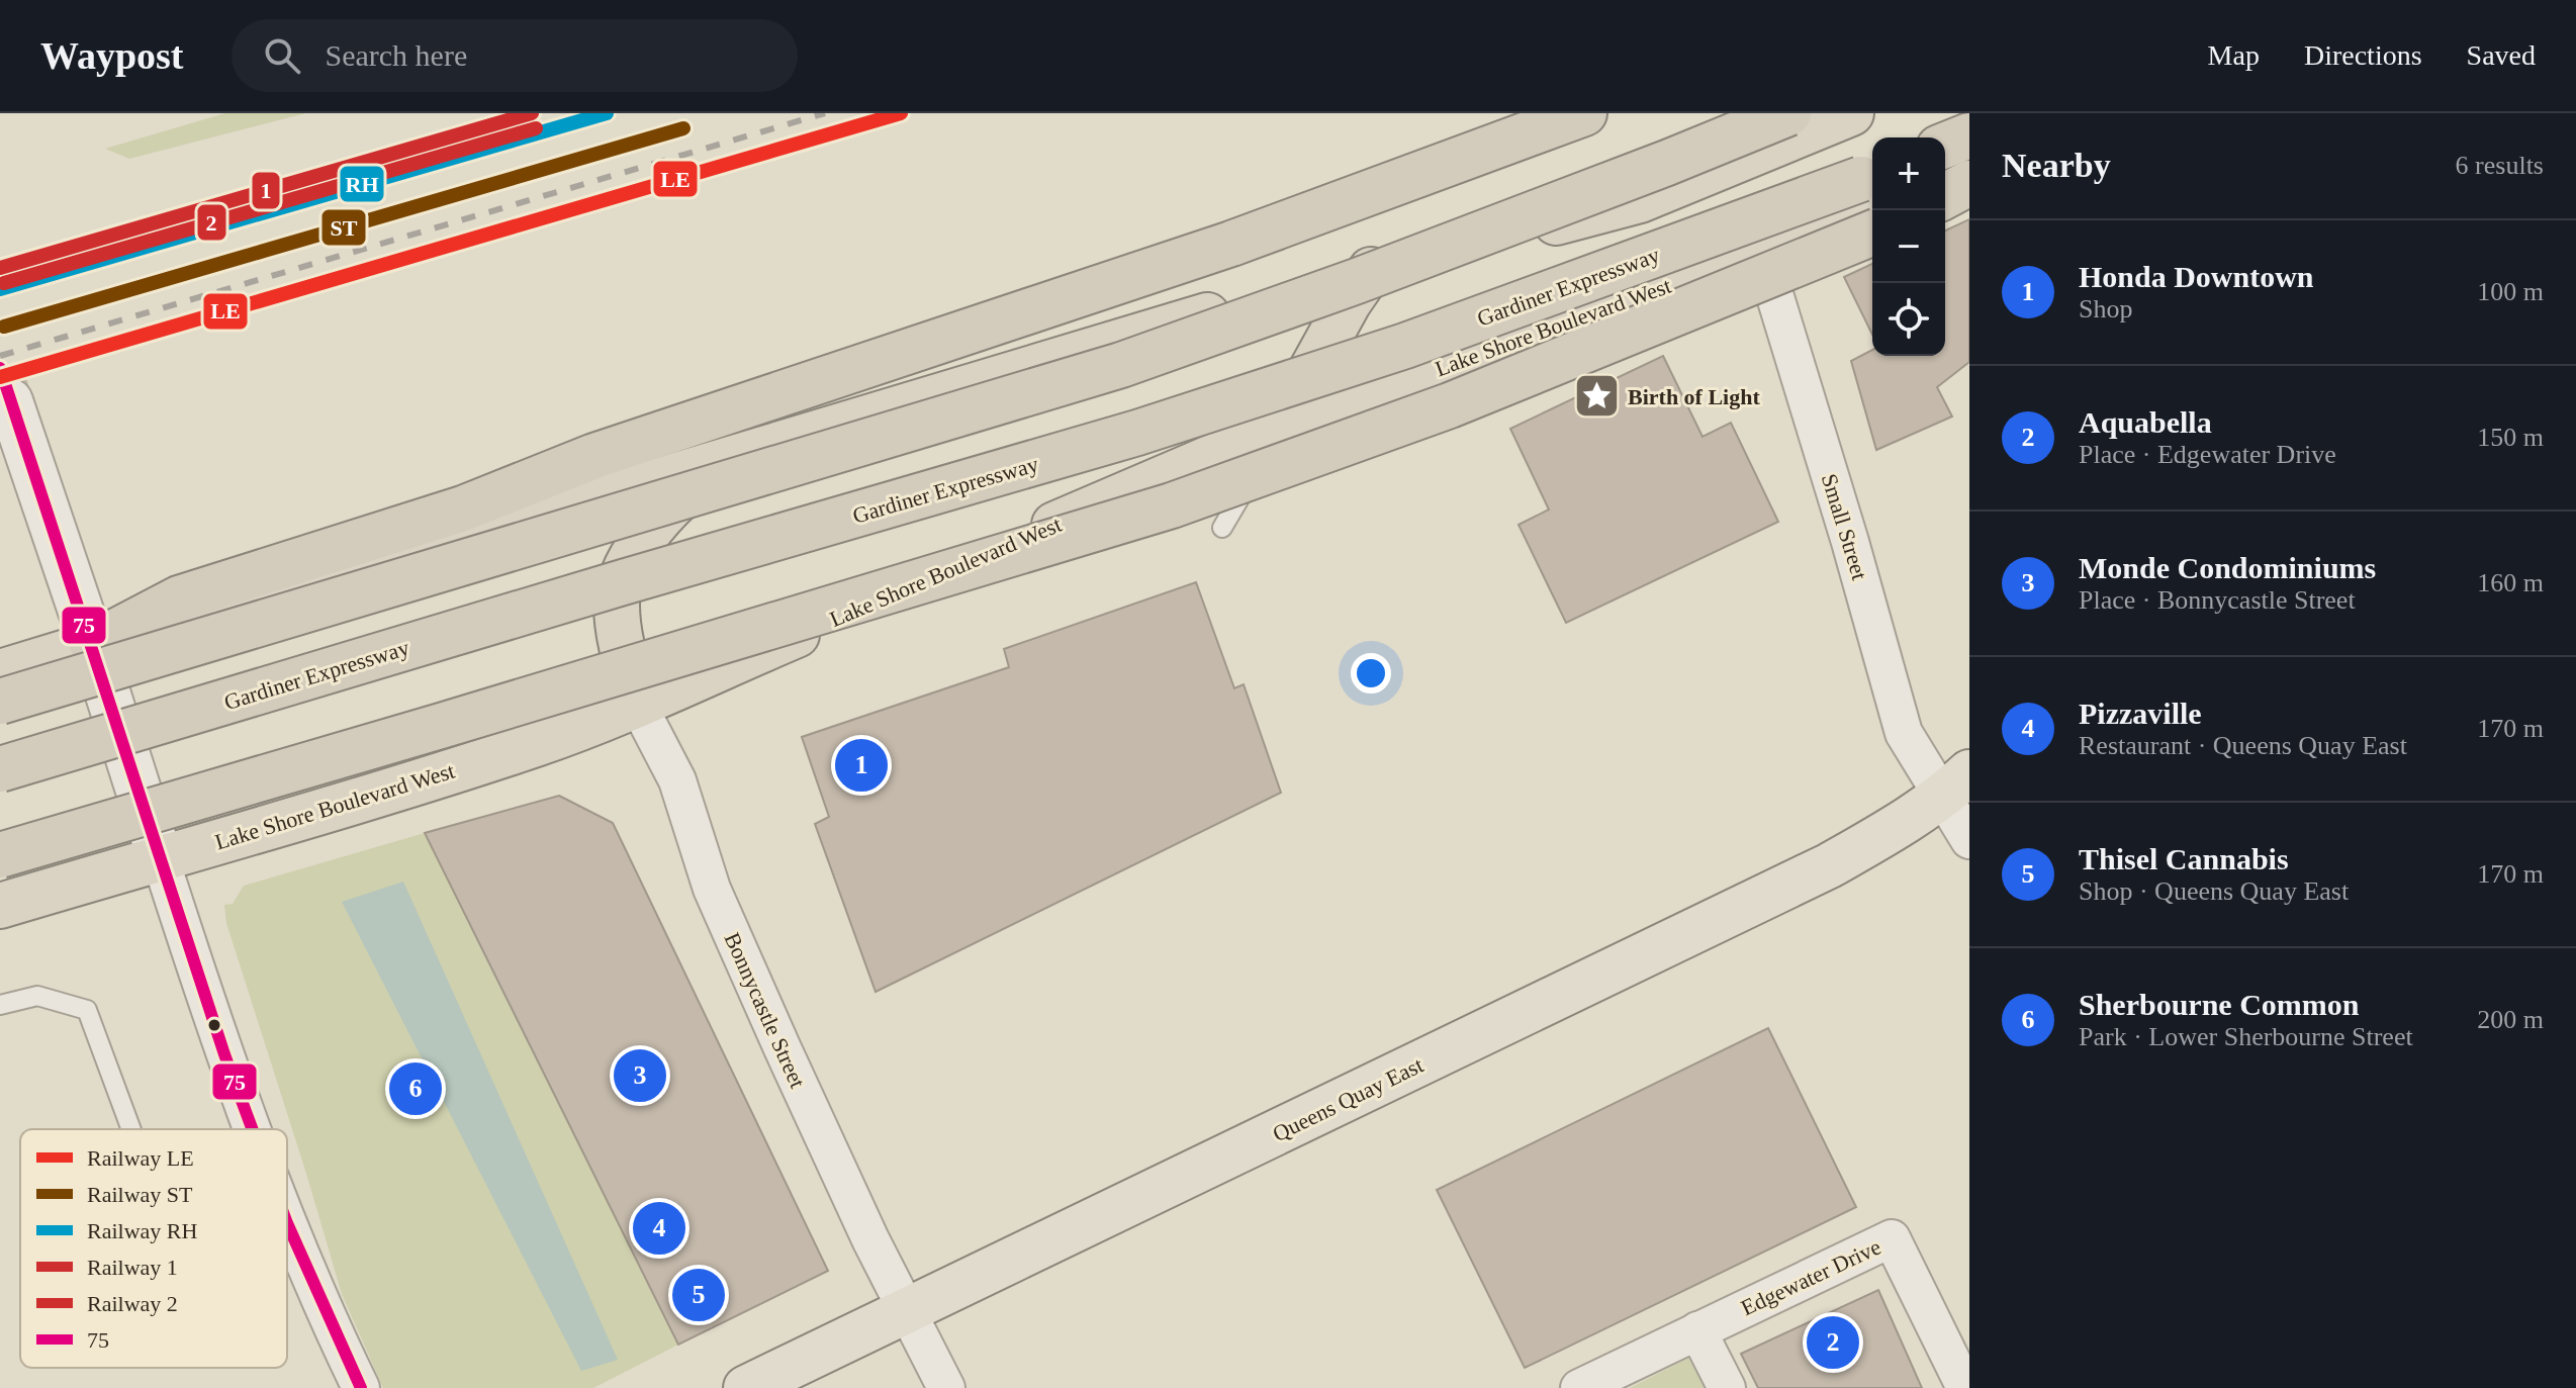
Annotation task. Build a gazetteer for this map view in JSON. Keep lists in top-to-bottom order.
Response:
{
  "streets": {
    "highway": ["Gardiner Expressway", "Lake Shore Boulevard West"],
    "main road": ["Queens Quay East"],
    "street": ["Small Street", "Bonnycastle Street", "Edgewater Drive"]
  },
  "crossings": [
    ["Lake Shore Boulevard West", "Small Street"],
    ["Lake Shore Boulevard West", "Bonnycastle Street"],
    ["Small Street", "Queens Quay East"],
    ["Bonnycastle Street", "Queens Quay East"]
  ],
  "places": {
    "place": ["Birth of Light"]
  },
  "lines": [
    "rail line LE",
    "rail line RH",
    "rail line 1",
    "rail line ST",
    "rail line 2",
    "transit line 75"
  ],
  "legend": [
    "Railway LE",
    "Railway ST",
    "Railway RH",
    "Railway 1",
    "Railway 2",
    "75"
  ],
  "page": {
    "header": "Waypost",
    "search": "Search here",
    "nav": ["Map", "Directions", "Saved"],
    "heading": ["Nearby", "6 results"],
    "map_buttons": ["+", "−"],
    "list": [
      {
        "mark": "1",
        "name": "Honda Downtown",
        "note": "Shop",
        "value": "100 m"
      },
      {
        "mark": "2",
        "name": "Aquabella",
        "note": "Place · Edgewater Drive",
        "value": "150 m"
      },
      {
        "mark": "3",
        "name": "Monde Condominiums",
        "note": "Place · Bonnycastle Street",
        "value": "160 m"
      },
      {
        "mark": "4",
        "name": "Pizzaville",
        "note": "Restaurant · Queens Quay East",
        "value": "170 m"
      },
      {
        "mark": "5",
        "name": "Thisel Cannabis",
        "note": "Shop · Queens Quay East",
        "value": "170 m"
      },
      {
        "mark": "6",
        "name": "Sherbourne Common",
        "note": "Park · Lower Sherbourne Street",
        "value": "200 m"
      }
    ],
    "pins": [
      "1",
      "3",
      "6",
      "4",
      "5",
      "2"
    ]
  }
}
